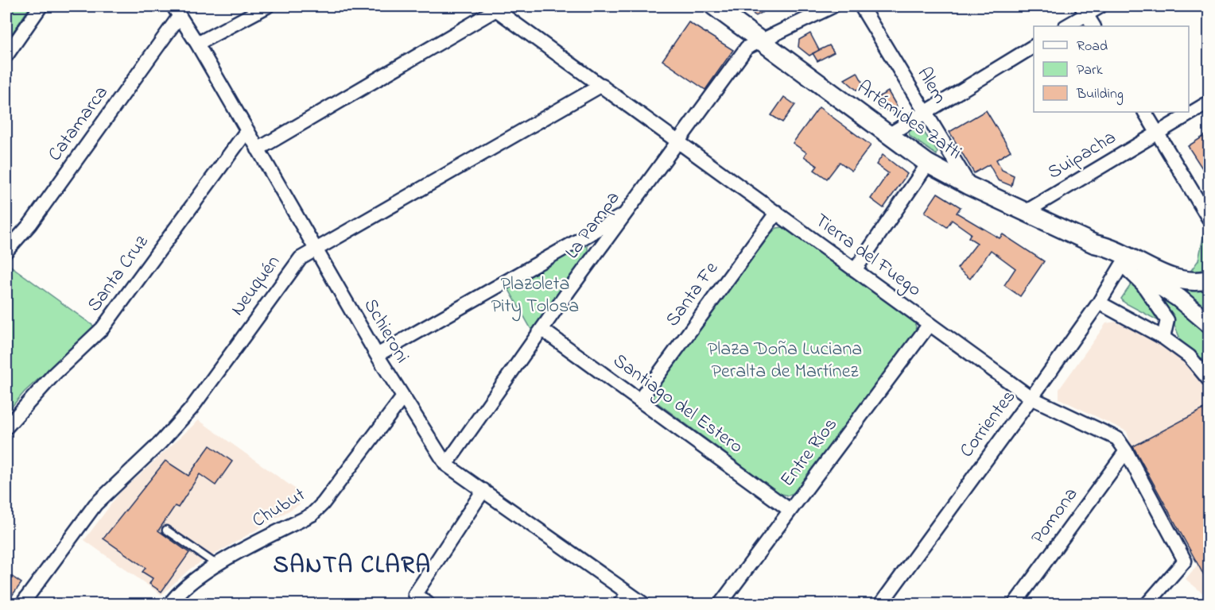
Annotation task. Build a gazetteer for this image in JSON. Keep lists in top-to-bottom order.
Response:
{
  "streets": {
    "main road": ["Artémides Zatti"],
    "street": [
      "Alem",
      "Catamarca",
      "Suipacha",
      "La Pampa",
      "Tierra del Fuego",
      "Santa Cruz",
      "Neuquén",
      "Santa Fe",
      "Schieroni",
      "Santiago del Estero",
      "Corrientes",
      "Entre Ríos",
      "Chubut",
      "Pomona"
    ]
  },
  "crossings": [
    ["Alem", "Artémides Zatti"],
    ["Artémides Zatti", "Suipacha"],
    ["Artémides Zatti", "La Pampa"],
    ["Artémides Zatti", "Corrientes"],
    ["Catamarca", "Schieroni"],
    ["La Pampa", "Tierra del Fuego"],
    ["La Pampa", "Schieroni"],
    ["La Pampa", "Santiago del Estero"],
    ["Tierra del Fuego", "Neuquén"],
    ["Tierra del Fuego", "Santa Fe"],
    ["Tierra del Fuego", "Corrientes"],
    ["Tierra del Fuego", "Entre Ríos"],
    ["Tierra del Fuego", "Pomona"],
    ["Santa Cruz", "Schieroni"],
    ["Neuquén", "Schieroni"],
    ["Santa Fe", "Santiago del Estero"],
    ["Schieroni", "Chubut"],
    ["Santiago del Estero", "Entre Ríos"]
  ],
  "districts": ["SANTA CLARA"],
  "parks": ["Plazoleta Pity Tolosa", "Plaza Doña Luciana Peralta de Martínez"],
  "legend": ["Road", "Park", "Building"]
}
